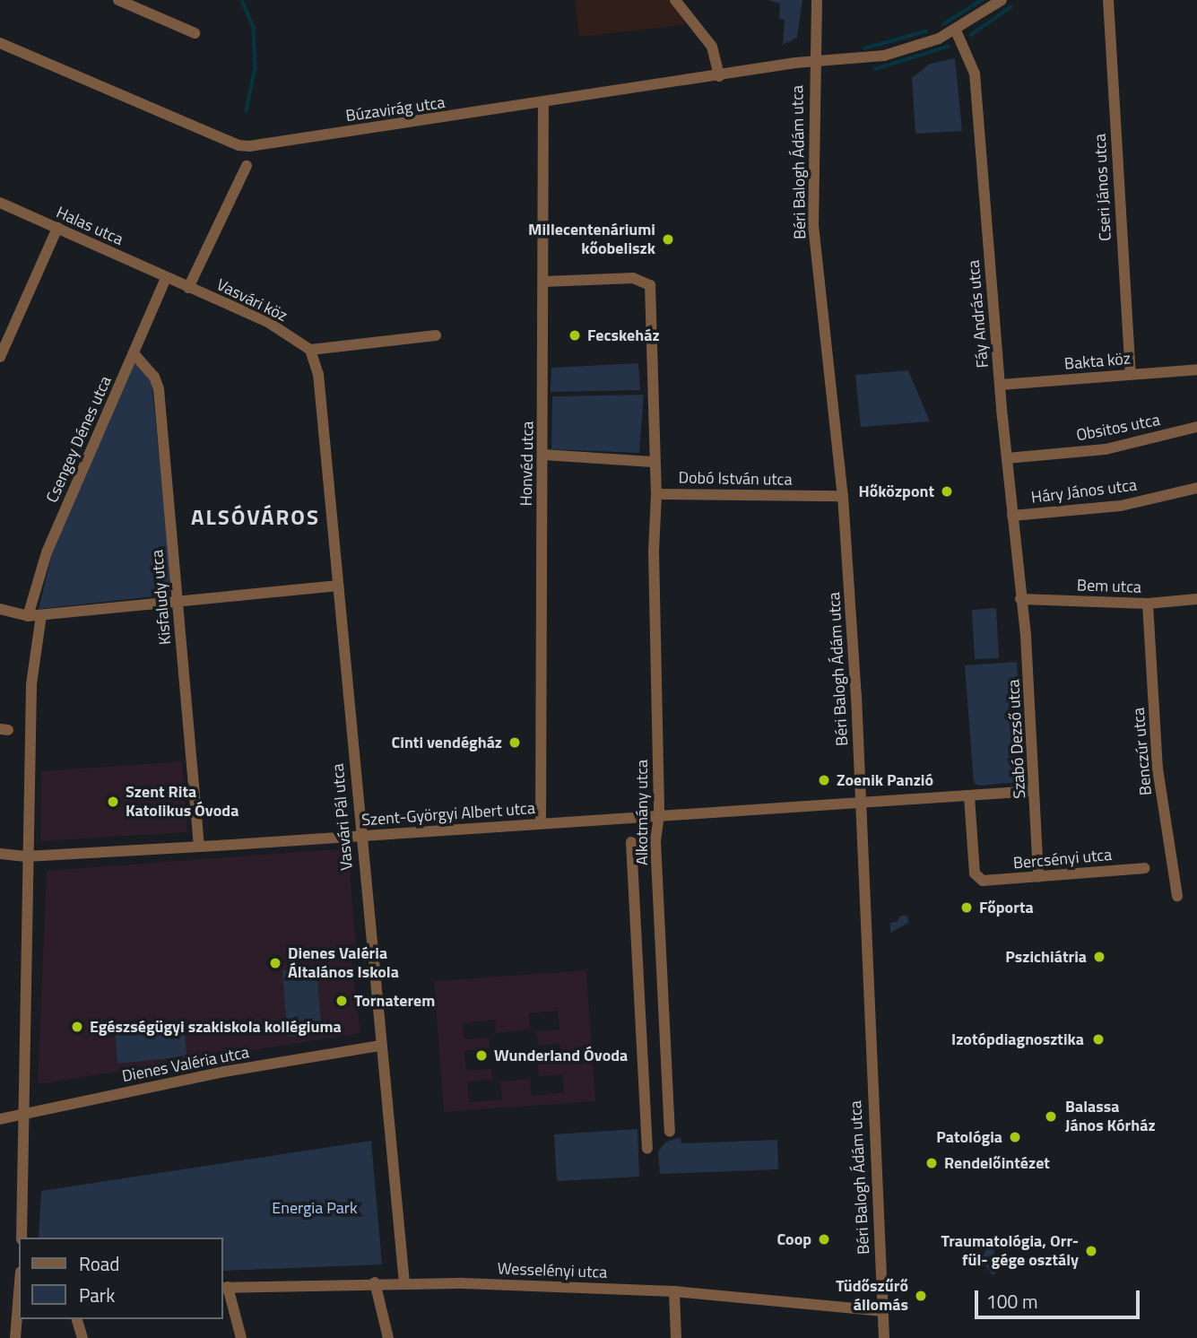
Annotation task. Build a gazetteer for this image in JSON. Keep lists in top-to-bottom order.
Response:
{
  "streets": {
    "street": [
      "Búzavirág utca",
      "Béri Balogh Ádám utca",
      "Cseri János utca",
      "Halas utca",
      "Vasvári köz",
      "Fáy András utca",
      "Bakta köz",
      "Obsitos utca",
      "Csengey Dénes utca",
      "Honvéd utca",
      "Dobó István utca",
      "Háry János utca",
      "Bem utca",
      "Kisfaludy utca",
      "Szabó Dezső utca",
      "Benczúr utca",
      "Alkotmány utca",
      "Szent-Györgyi Albert utca",
      "Vasvári Pál utca",
      "Bercsényi utca",
      "Dienes Valéria utca",
      "Wesselényi utca"
    ]
  },
  "crossings": [
    ["Búzavirág utca", "Béri Balogh Ádám utca"],
    ["Búzavirág utca", "Fáy András utca"],
    ["Búzavirág utca", "Honvéd utca"],
    ["Béri Balogh Ádám utca", "Dobó István utca"],
    ["Béri Balogh Ádám utca", "Szent-Györgyi Albert utca"],
    ["Béri Balogh Ádám utca", "Wesselényi utca"],
    ["Cseri János utca", "Bakta köz"],
    ["Halas utca", "Vasvári köz"],
    ["Halas utca", "Csengey Dénes utca"],
    ["Vasvári köz", "Csengey Dénes utca"],
    ["Vasvári köz", "Vasvári Pál utca"],
    ["Fáy András utca", "Bakta köz"],
    ["Fáy András utca", "Obsitos utca"],
    ["Fáy András utca", "Háry János utca"],
    ["Fáy András utca", "Bem utca"],
    ["Fáy András utca", "Szabó Dezső utca"],
    ["Csengey Dénes utca", "Kisfaludy utca"],
    ["Honvéd utca", "Szent-Györgyi Albert utca"],
    ["Dobó István utca", "Alkotmány utca"],
    ["Bem utca", "Szabó Dezső utca"],
    ["Bem utca", "Benczúr utca"],
    ["Kisfaludy utca", "Szent-Györgyi Albert utca"],
    ["Szabó Dezső utca", "Bercsényi utca"],
    ["Alkotmány utca", "Szent-Györgyi Albert utca"],
    ["Szent-Györgyi Albert utca", "Vasvári Pál utca"],
    ["Vasvári Pál utca", "Dienes Valéria utca"],
    ["Vasvári Pál utca", "Wesselényi utca"]
  ],
  "districts": ["ALSÓVÁROS"],
  "parks": ["Energia Park"],
  "places": [
    "Millecentenáriumi kőobeliszk",
    "Fecskeház",
    "Hőközpont",
    "Cinti vendégház",
    "Zoenik Panzió",
    "Szent Rita Katolikus Óvoda",
    "Főporta",
    "Pszichiátria",
    "Dienes Valéria Általános Iskola",
    "Tornaterem",
    "Egészségügyi szakiskola kollégiuma",
    "Izotópdiagnosztika",
    "Wunderland Óvoda",
    "Balassa János Kórház",
    "Patológia",
    "Rendelőintézet",
    "Coop",
    "Traumatológia, Orr- fül- gége osztály",
    "Tüdőszűrő állomás"
  ],
  "legend": ["Road", "Park"],
  "scale_bar": "100 m"
}
